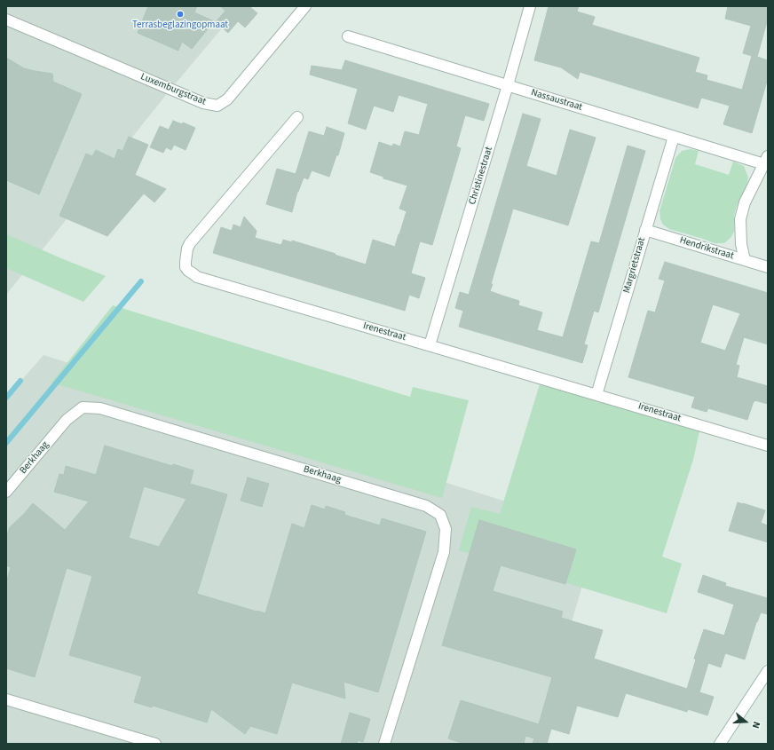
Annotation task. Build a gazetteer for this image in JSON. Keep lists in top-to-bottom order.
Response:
{
  "streets": {
    "street": [
      "Luxemburgstraat",
      "Nassaustraat",
      "Christinestraat",
      "Hendrikstraat",
      "Margrietstraat",
      "Irenestraat",
      "Berkhaag"
    ]
  },
  "crossings": [
    ["Nassaustraat", "Christinestraat"],
    ["Nassaustraat", "Margrietstraat"],
    ["Christinestraat", "Irenestraat"],
    ["Hendrikstraat", "Margrietstraat"],
    ["Margrietstraat", "Irenestraat"]
  ],
  "places": ["Terrasbeglazingopmaat"],
  "north": "right"
}
